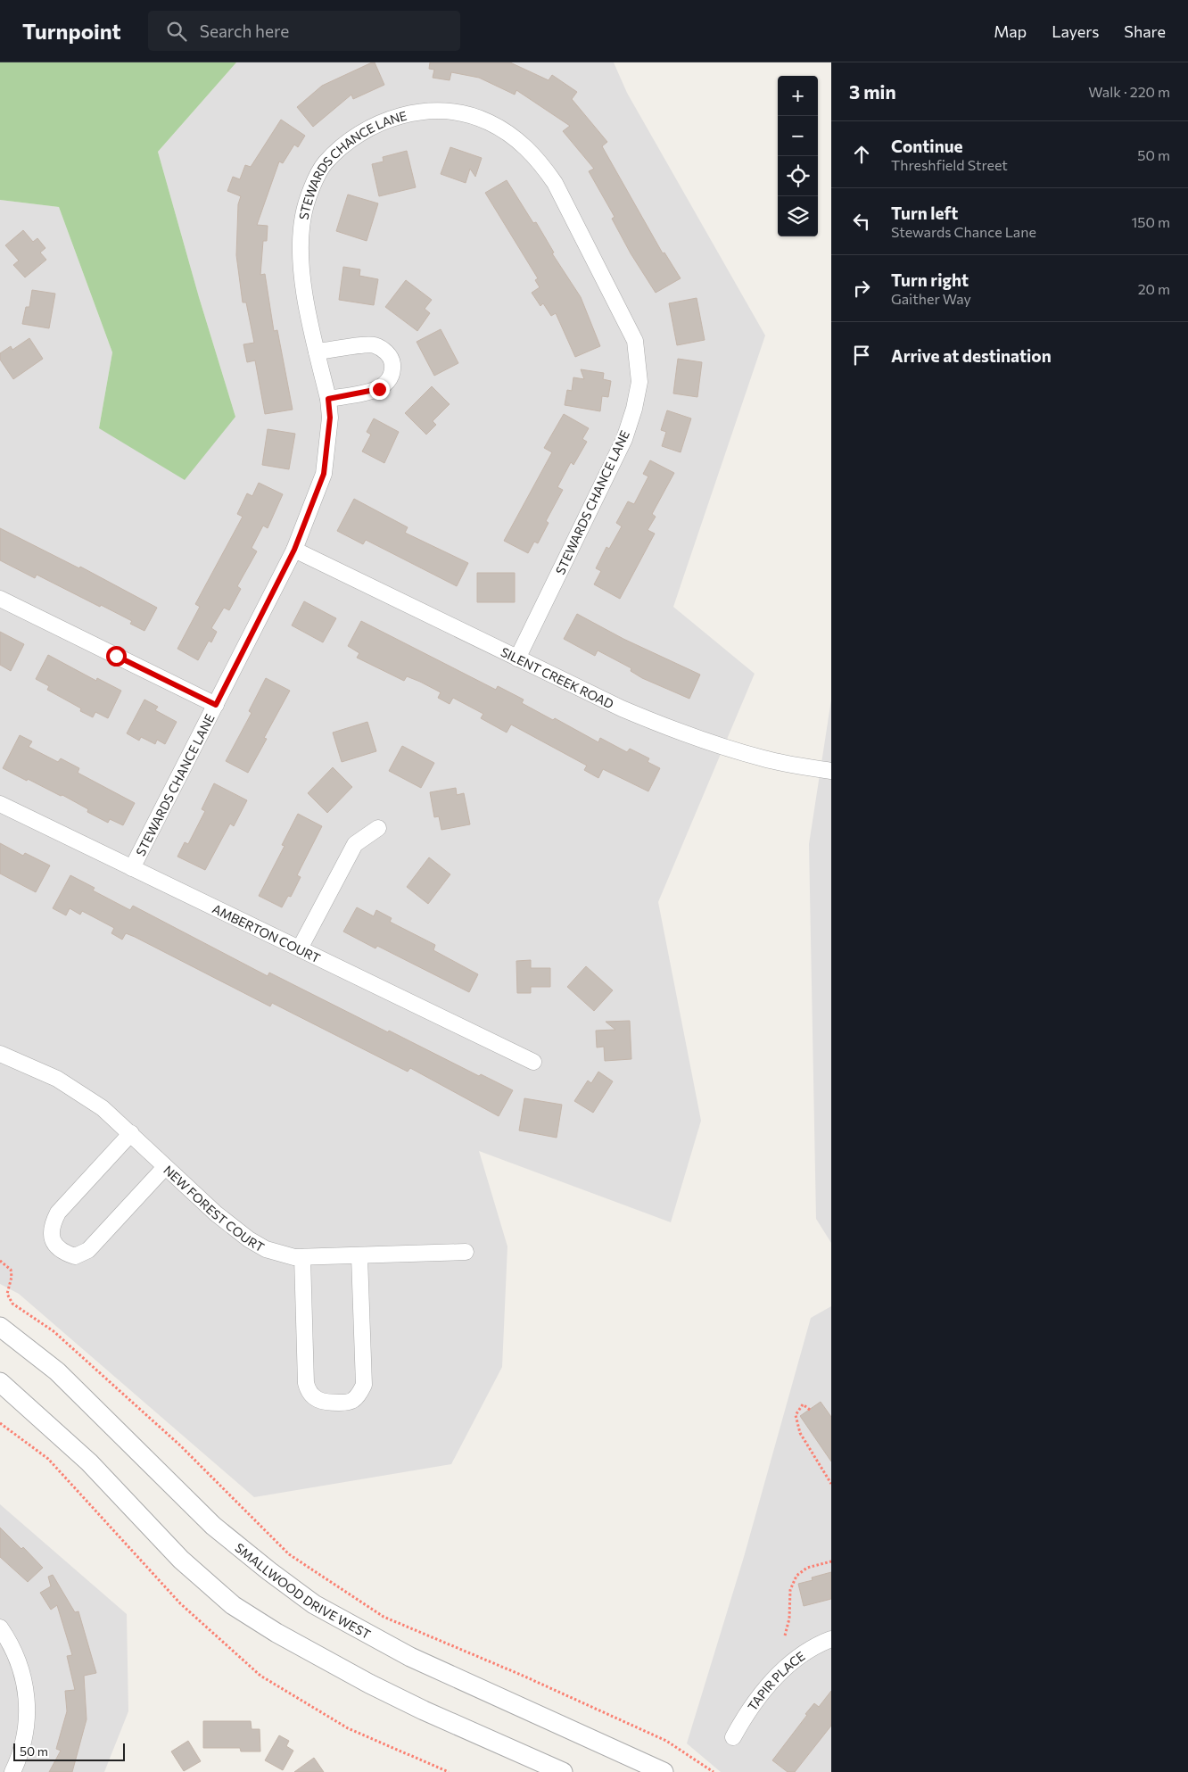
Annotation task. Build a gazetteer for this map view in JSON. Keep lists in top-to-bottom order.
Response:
{
  "streets": {
    "street": [
      "STEWARDS CHANCE LANE",
      "SILENT CREEK ROAD",
      "AMBERTON COURT",
      "NEW FOREST COURT",
      "SMALLWOOD DRIVE WEST",
      "TAPIR PLACE"
    ]
  },
  "crossings": [
    ["STEWARDS CHANCE LANE", "SILENT CREEK ROAD"],
    ["STEWARDS CHANCE LANE", "AMBERTON COURT"]
  ],
  "scale_bar": "50 m",
  "page": {
    "header": "Turnpoint",
    "search": "Search here",
    "nav": ["Map", "Layers", "Share"],
    "heading": ["3 min", "Walk · 220 m"],
    "map_buttons": ["+", "−"],
    "list": [
      ["Continue", "Threshfield Street", "50 m"],
      ["Turn left", "Stewards Chance Lane", "150 m"],
      ["Turn right", "Gaither Way", "20 m"],
      "Arrive at destination"
    ],
    "scale": "50 m"
  }
}
